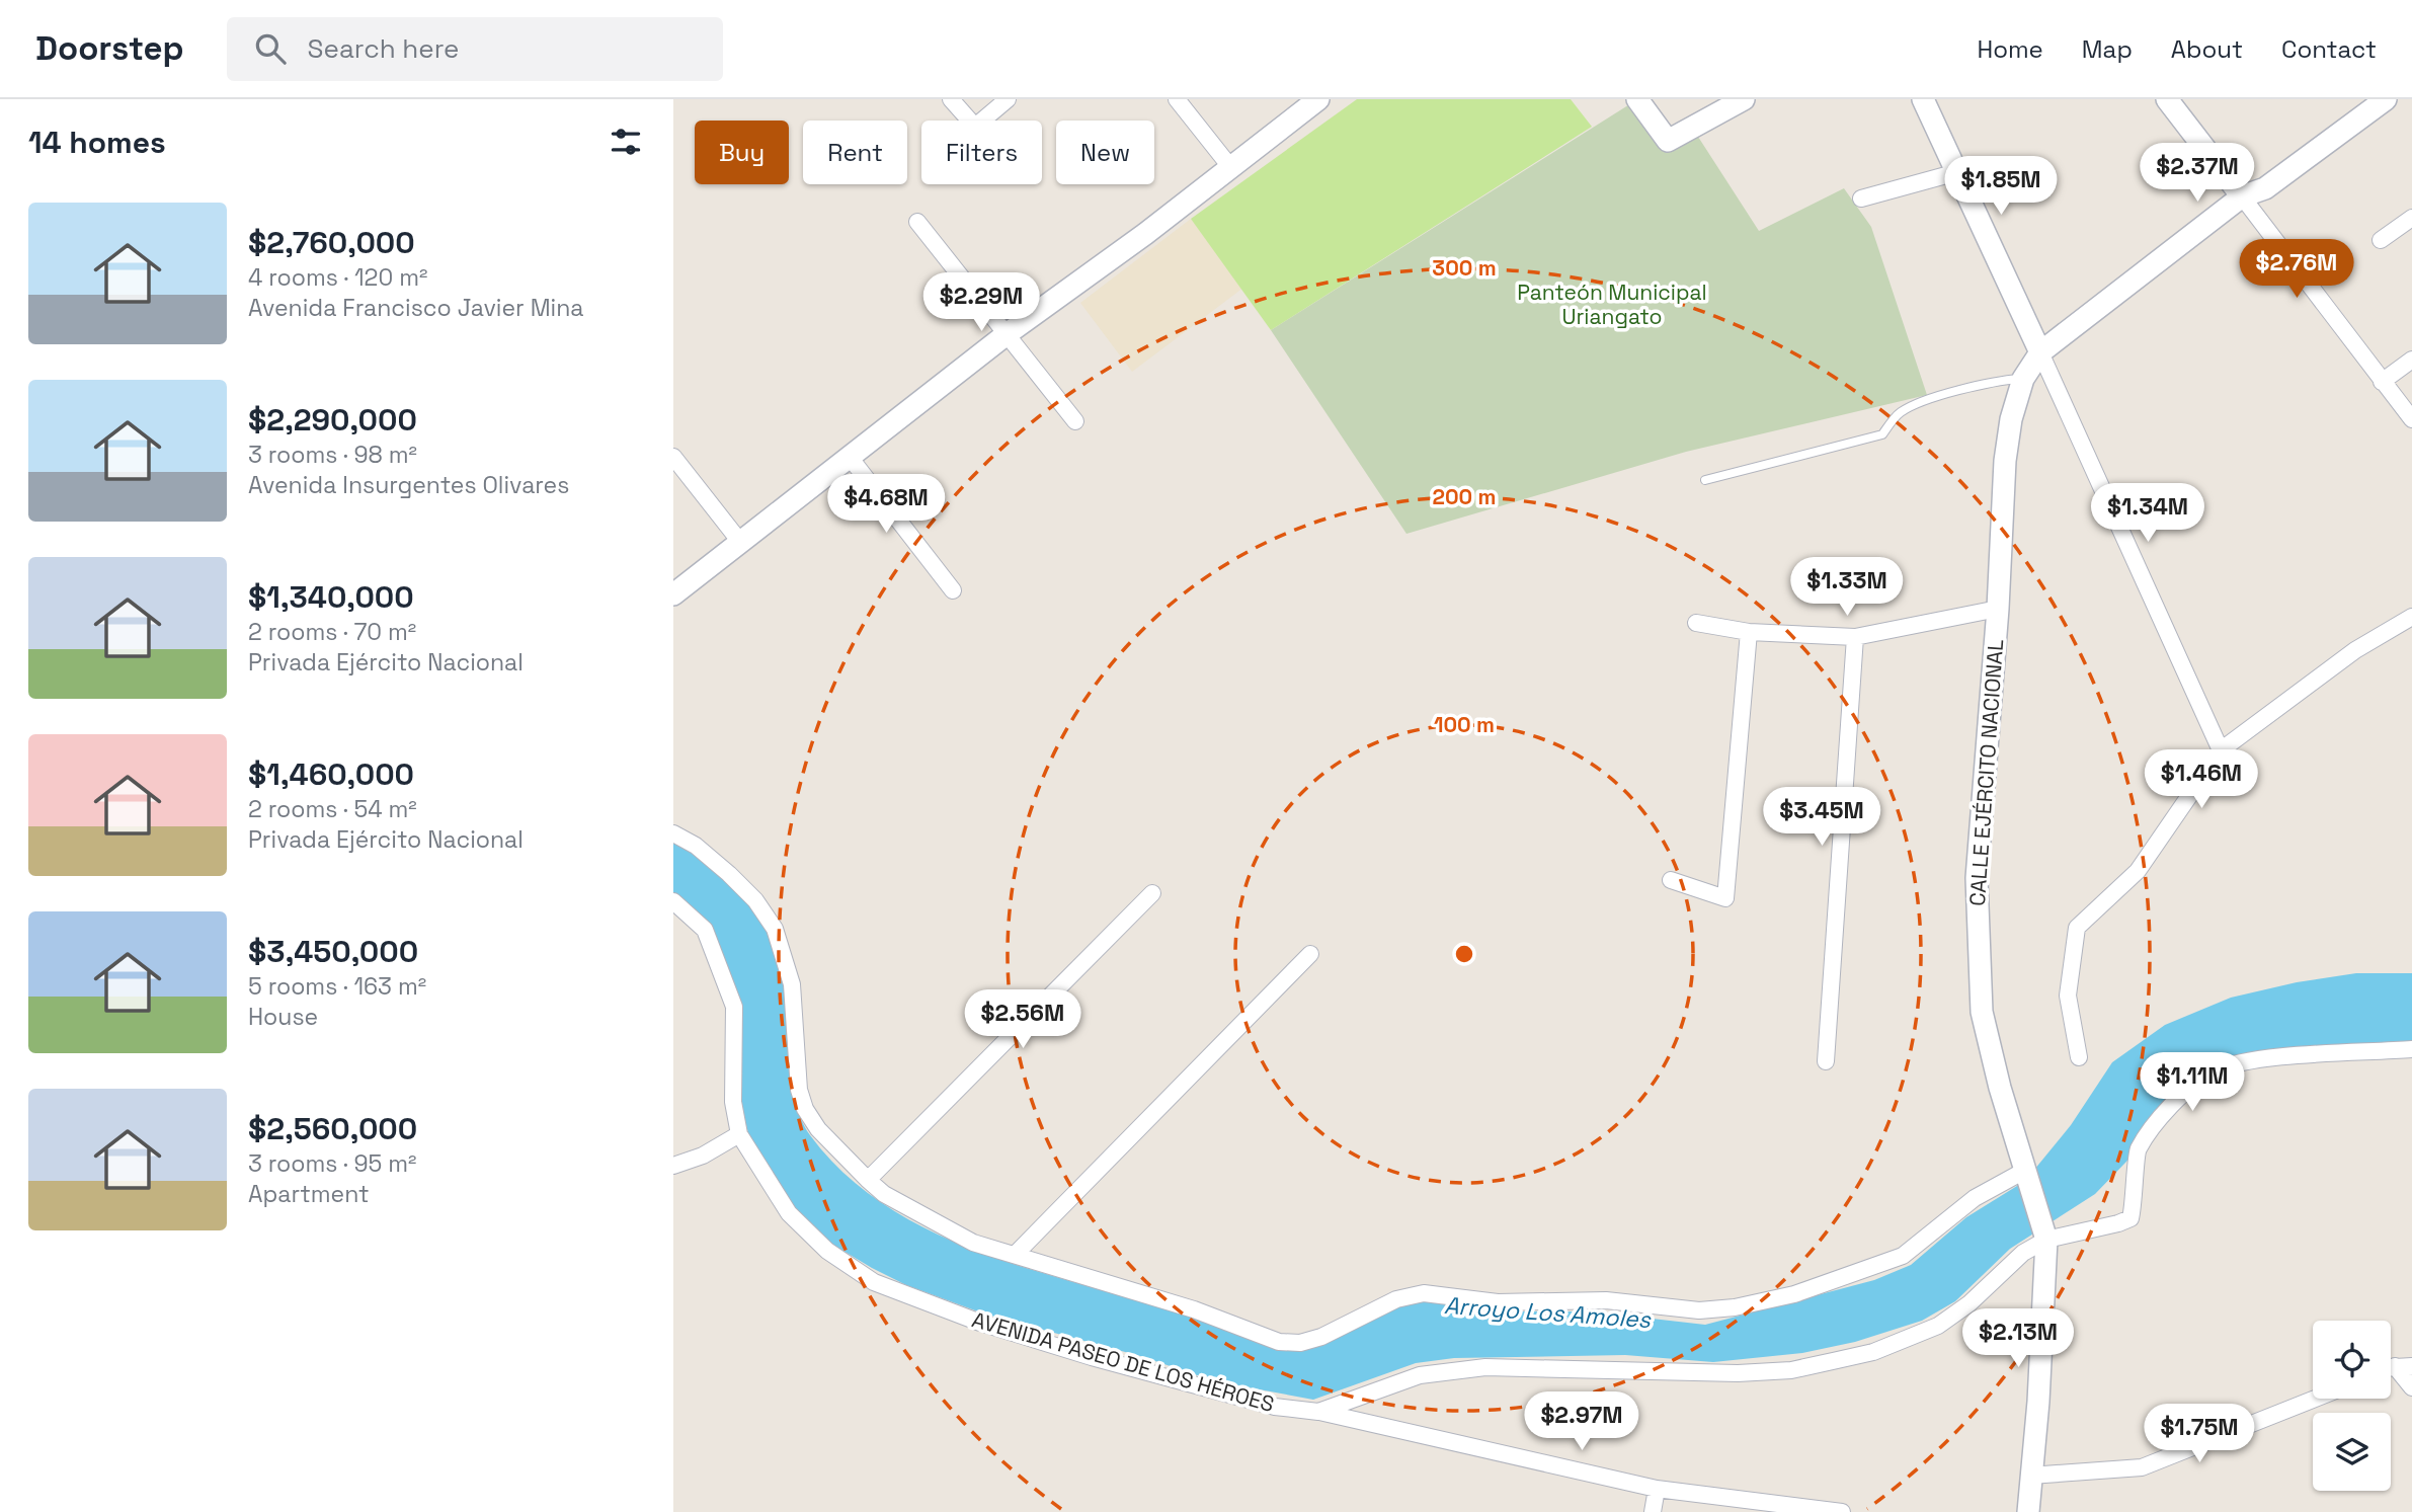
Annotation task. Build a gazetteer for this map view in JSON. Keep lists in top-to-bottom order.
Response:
{
  "streets": {
    "street": ["CALLE EJÉRCITO NACIONAL", "AVENIDA PASEO DE LOS HÉROES"]
  },
  "crossings": [
    ["CALLE EJÉRCITO NACIONAL", "AVENIDA PASEO DE LOS HÉROES"]
  ],
  "water": ["Arroyo Los Amoles"],
  "parks": ["Panteón Municipal Uriangato"],
  "page": {
    "header": "Doorstep",
    "search": "Search here",
    "nav": [
      "Home",
      "Map",
      "About",
      "Contact"
    ],
    "heading": "14 homes",
    "chip": [
      "Buy",
      "Rent",
      "Filters",
      "New"
    ],
    "price": [
      "$2.37M",
      "$1.85M",
      "$2.76M",
      "$2.29M",
      "$4.68M",
      "$1.34M",
      "$1.33M",
      "$1.46M",
      "$3.45M",
      "$2.56M",
      "$1.11M",
      "$2.13M",
      "$2.97M",
      "$1.75M"
    ],
    "list": [
      {
        "name": "$2,760,000",
        "note": "4 rooms · 120 m² · Avenida Francisco Javier Mina"
      },
      {
        "name": "$2,290,000",
        "note": "3 rooms · 98 m² · Avenida Insurgentes Olivares"
      },
      {
        "name": "$1,340,000",
        "note": "2 rooms · 70 m² · Privada Ejército Nacional"
      },
      {
        "name": "$1,460,000",
        "note": "2 rooms · 54 m² · Privada Ejército Nacional"
      },
      {
        "name": "$3,450,000",
        "note": "5 rooms · 163 m² · House"
      },
      {
        "name": "$2,560,000",
        "note": "3 rooms · 95 m² · Apartment"
      }
    ]
  },
  "rings": ["300 m", "200 m", "100 m"]
}
